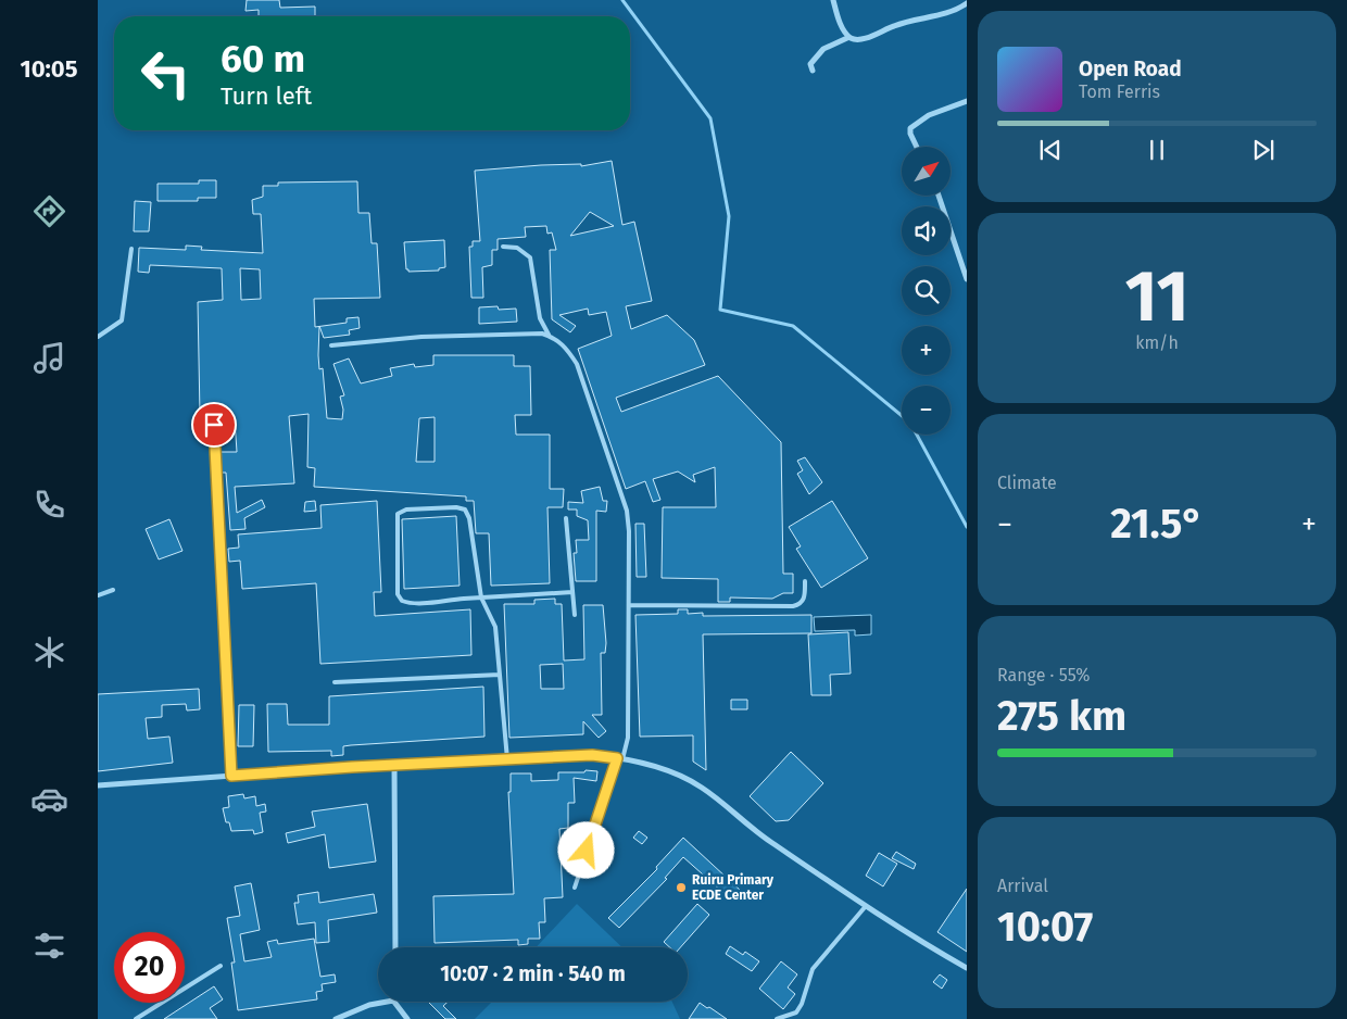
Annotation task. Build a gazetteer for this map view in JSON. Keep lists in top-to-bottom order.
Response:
{
  "places": ["Ruiru Primary ECDE Center"],
  "north": "top right",
  "page": {
    "tabs": "10:05",
    "turn": ["60 m", "Turn left"],
    "song": ["Open Road", "Tom Ferris"],
    "map_buttons": ["+", "−"],
    "tile": [
      ["11", "km/h"],
      "Climate",
      ["Range · 55%", "275 km"],
      ["Arrival", "10:07"]
    ],
    "heat": ["−", "21.5°", "+"],
    "limit": "20",
    "trip": "10:07 · 2 min · 540 m"
  }
}
